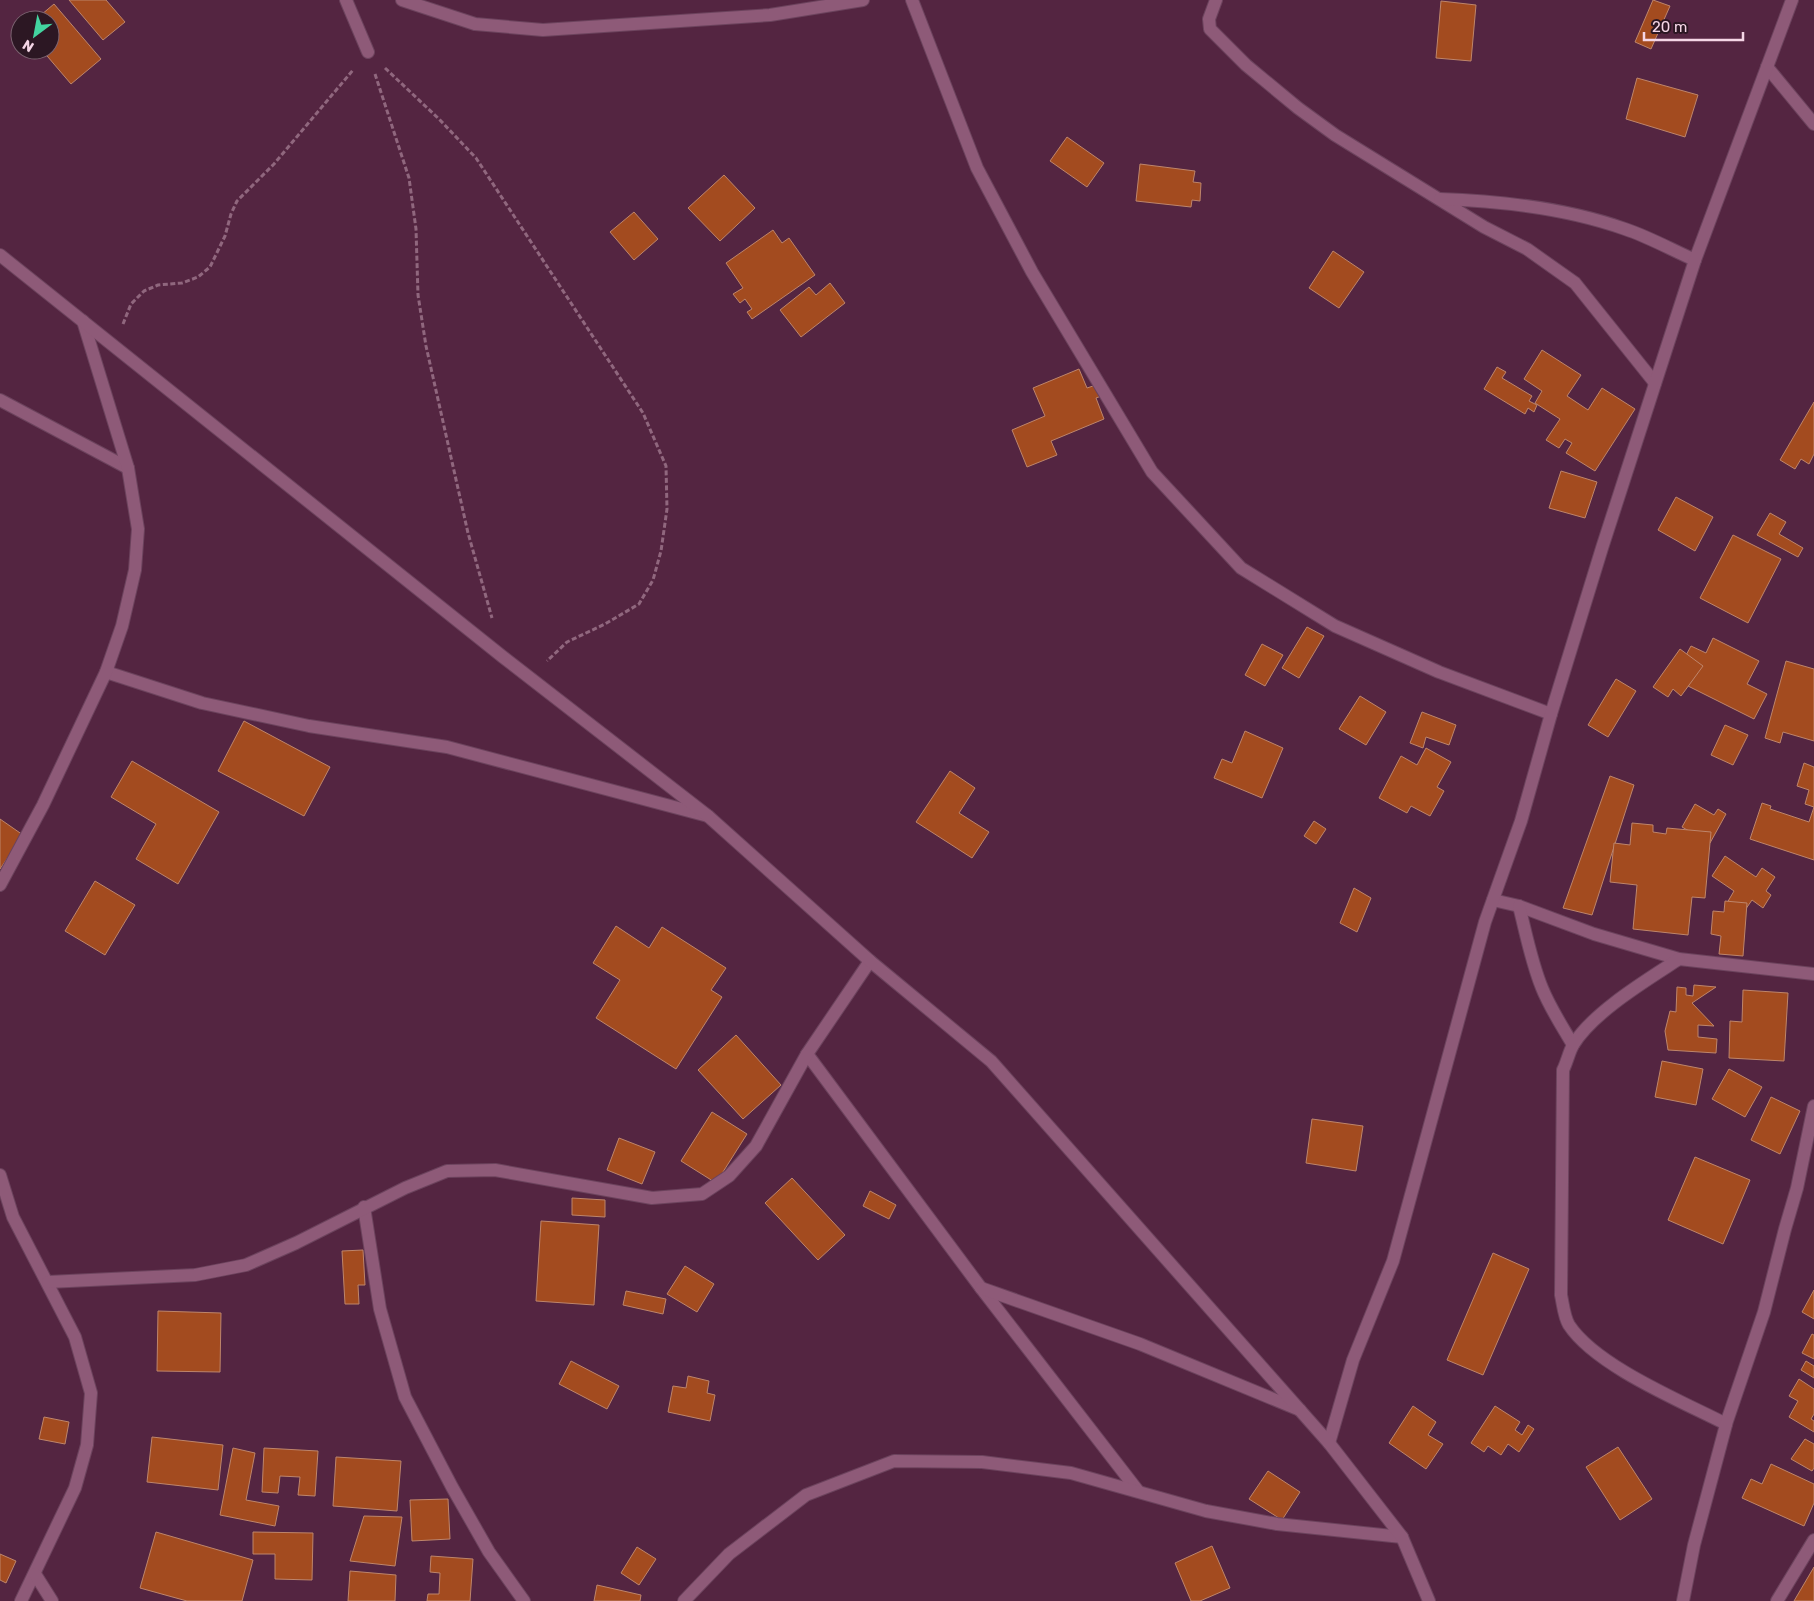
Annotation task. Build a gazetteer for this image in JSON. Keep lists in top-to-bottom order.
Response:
{
  "scale_bar": "20 m",
  "north": "bottom left"
}
